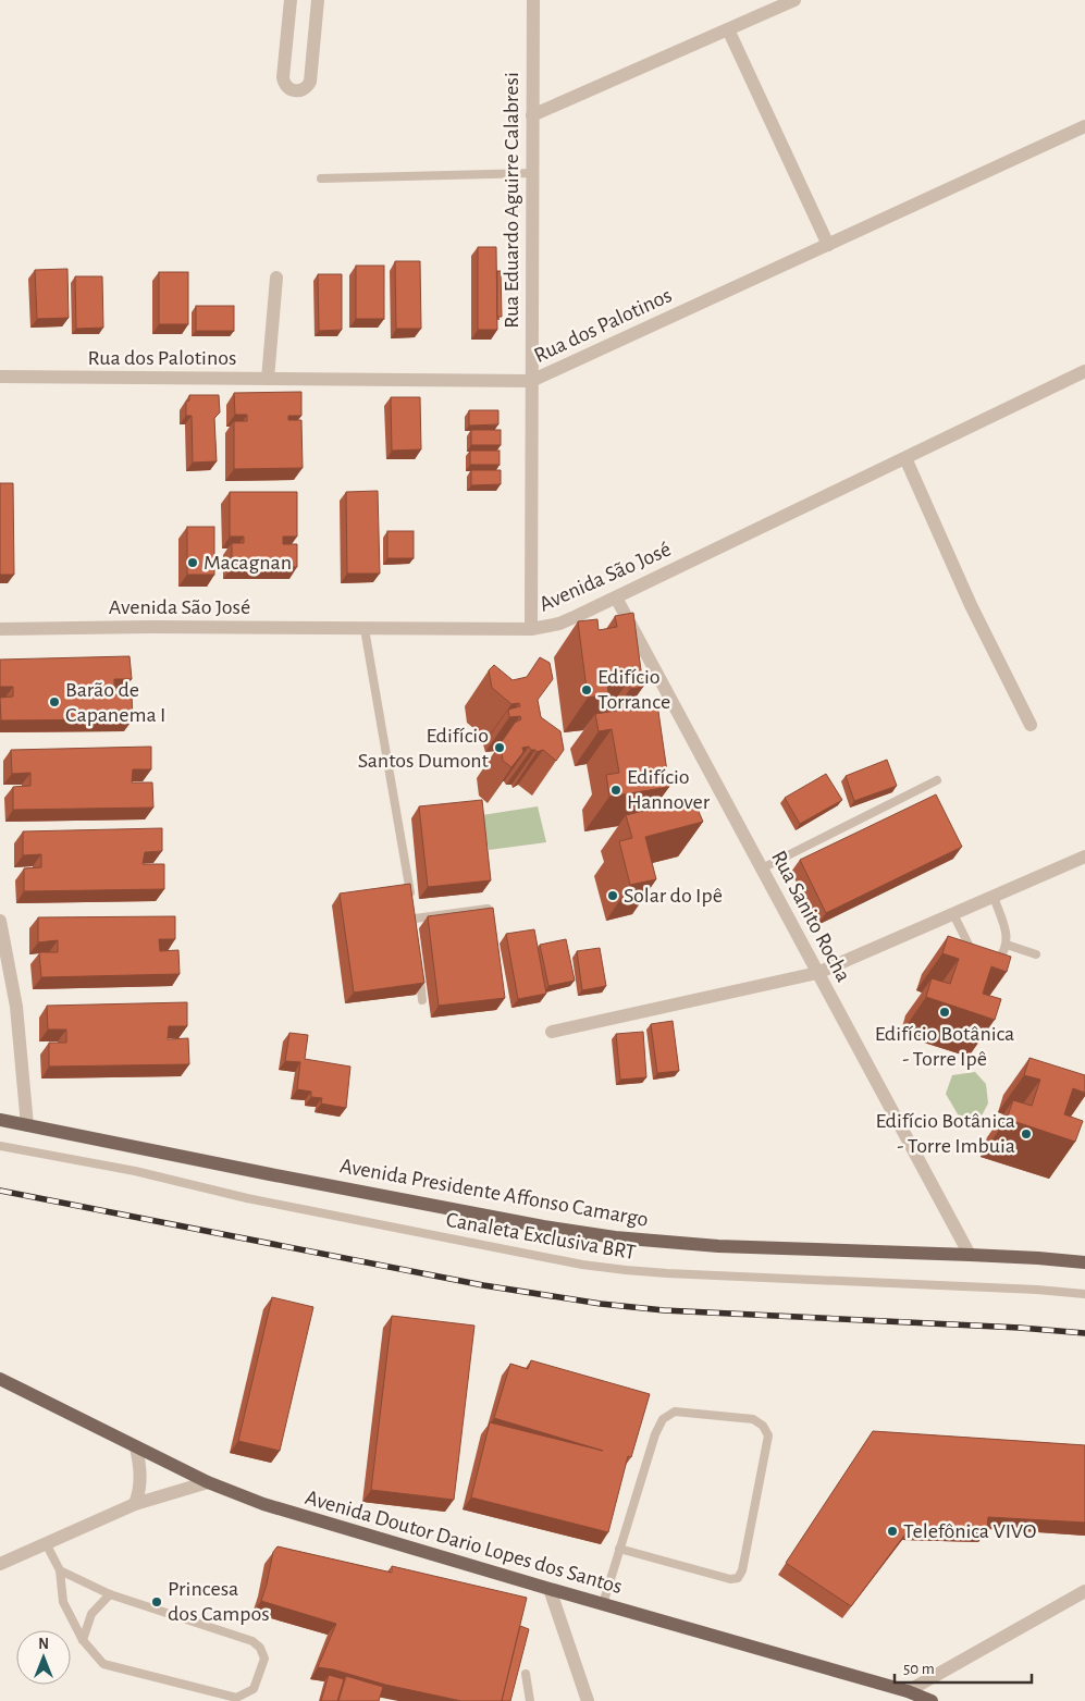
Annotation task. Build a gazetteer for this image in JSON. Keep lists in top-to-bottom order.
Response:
{
  "streets": {
    "main road": ["Avenida Presidente Affonso Camargo", "Avenida Doutor Dario Lopes dos Santos"],
    "street": [
      "Rua Eduardo Aguirre Calabresi",
      "Rua dos Palotinos",
      "Avenida São José",
      "Rua Sanito Rocha"
    ],
    "lane": ["Canaleta Exclusiva BRT"]
  },
  "crossings": [
    ["Rua Eduardo Aguirre Calabresi", "Rua dos Palotinos"],
    ["Rua Eduardo Aguirre Calabresi", "Avenida São José"],
    ["Avenida São José", "Rua Sanito Rocha"],
    ["Rua Sanito Rocha", "Avenida Presidente Affonso Camargo"]
  ],
  "places": [
    "Macagnan",
    "Edifício Torrance",
    "Barão de Capanema I",
    "Edifício Santos Dumont",
    "Edifício Hannover",
    "Solar do Ipê",
    "Edifício Botânica - Torre Ipê",
    "Edifício Botânica - Torre Imbuia",
    "Telefônica VIVO",
    "Princesa dos Campos"
  ],
  "scale_bar": "50 m",
  "north": "top"
}
